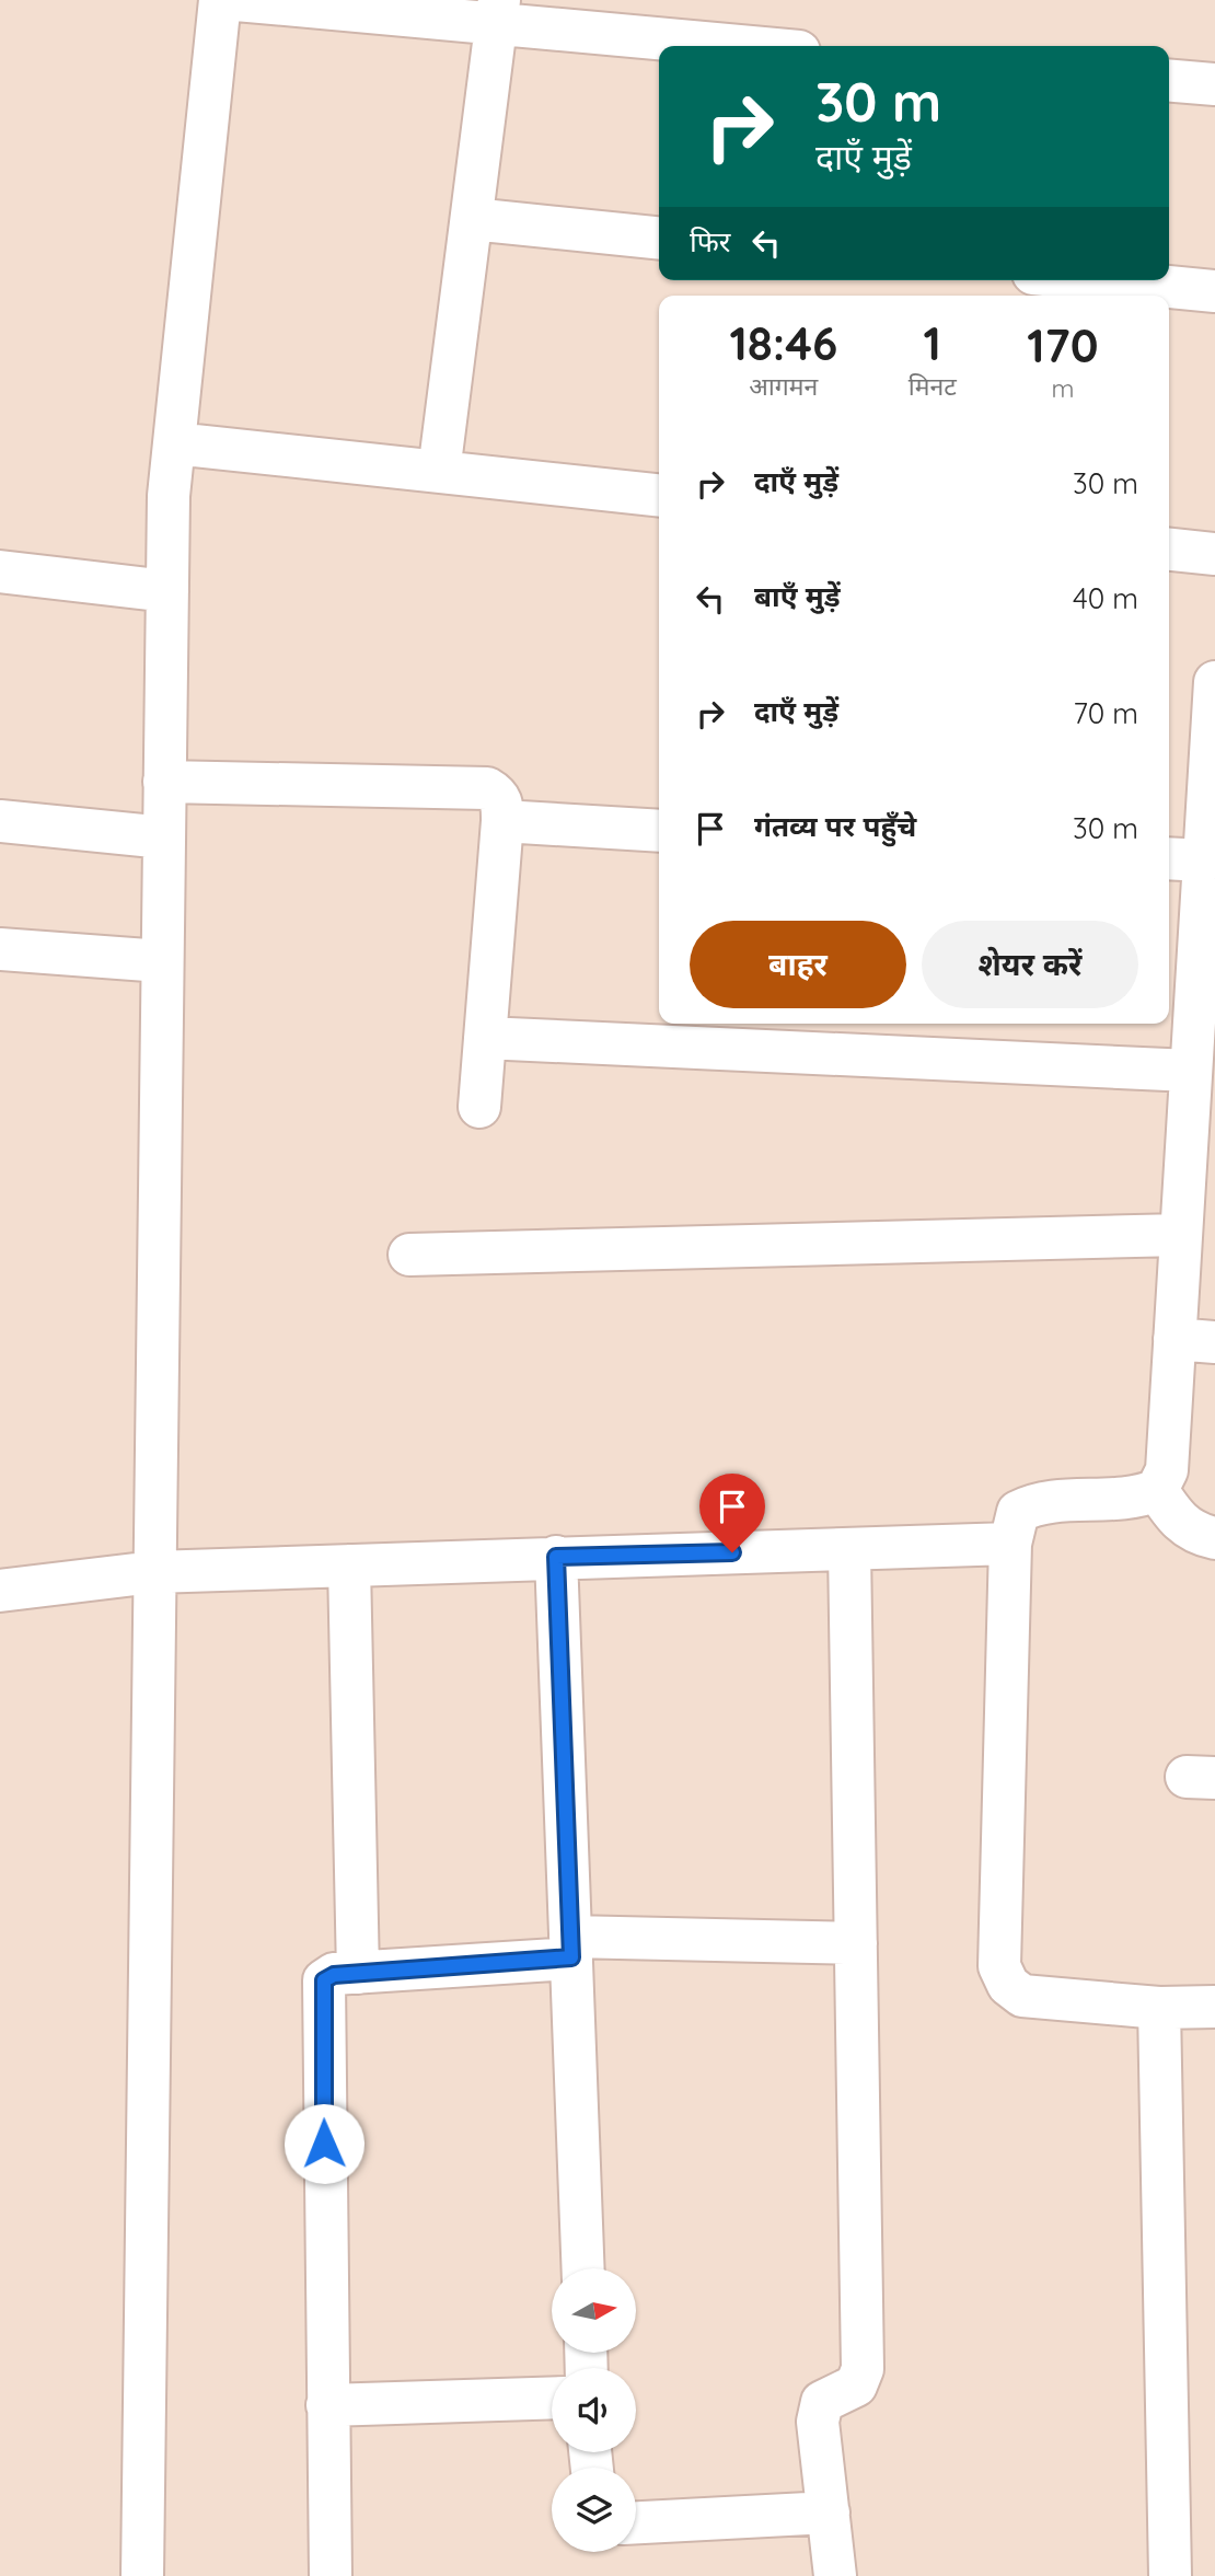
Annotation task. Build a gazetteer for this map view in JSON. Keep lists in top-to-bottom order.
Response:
{
  "north": "right",
  "page": {
    "turn": ["30 m", "दाएँ मुड़ें"],
    "then": "फिर",
    "eta": [
      "18:46",
      "आगमन",
      "1",
      "मिनट",
      "170",
      "m"
    ],
    "list": [
      {
        "name": "दाएँ मुड़ें",
        "value": "30 m"
      },
      {
        "name": "बाएँ मुड़ें",
        "value": "40 m"
      },
      {
        "name": "दाएँ मुड़ें",
        "value": "70 m"
      },
      {
        "name": "गंतव्य पर पहुँचे",
        "value": "30 m"
      }
    ],
    "buttons": ["बाहर", "शेयर करें"]
  }
}
